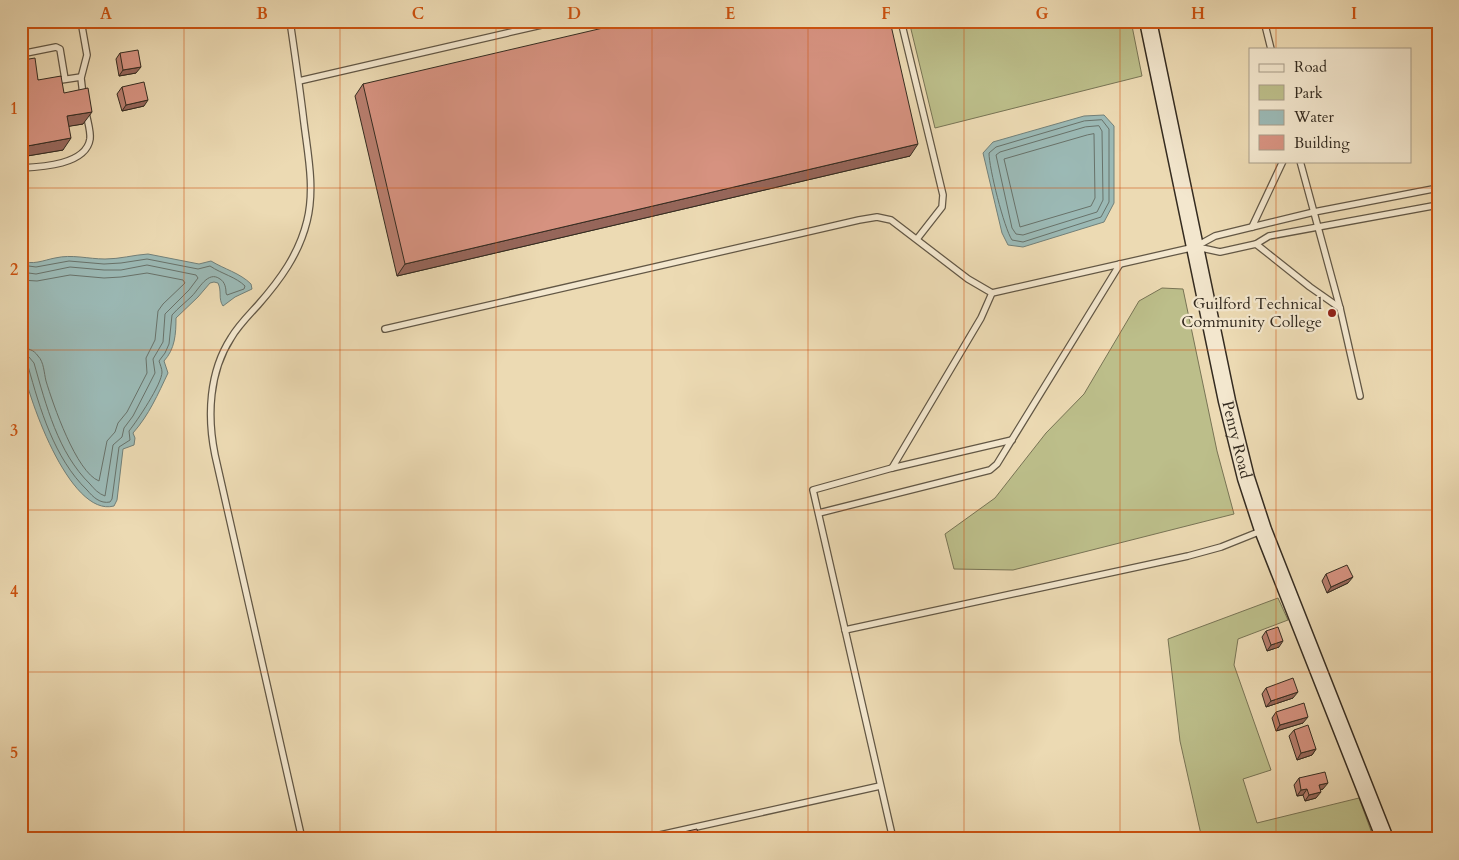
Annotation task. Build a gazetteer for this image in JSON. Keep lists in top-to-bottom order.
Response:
{
  "streets": {
    "street": ["Penry Road"]
  },
  "places": ["Guilford Technical Community College"],
  "legend": [
    "Road",
    "Park",
    "Water",
    "Building"
  ],
  "grid": {
    "columns": [
      "A",
      "B",
      "C",
      "D",
      "E",
      "F",
      "G",
      "H",
      "I"
    ],
    "rows": [
      "1",
      "2",
      "3",
      "4",
      "5"
    ]
  }
}
